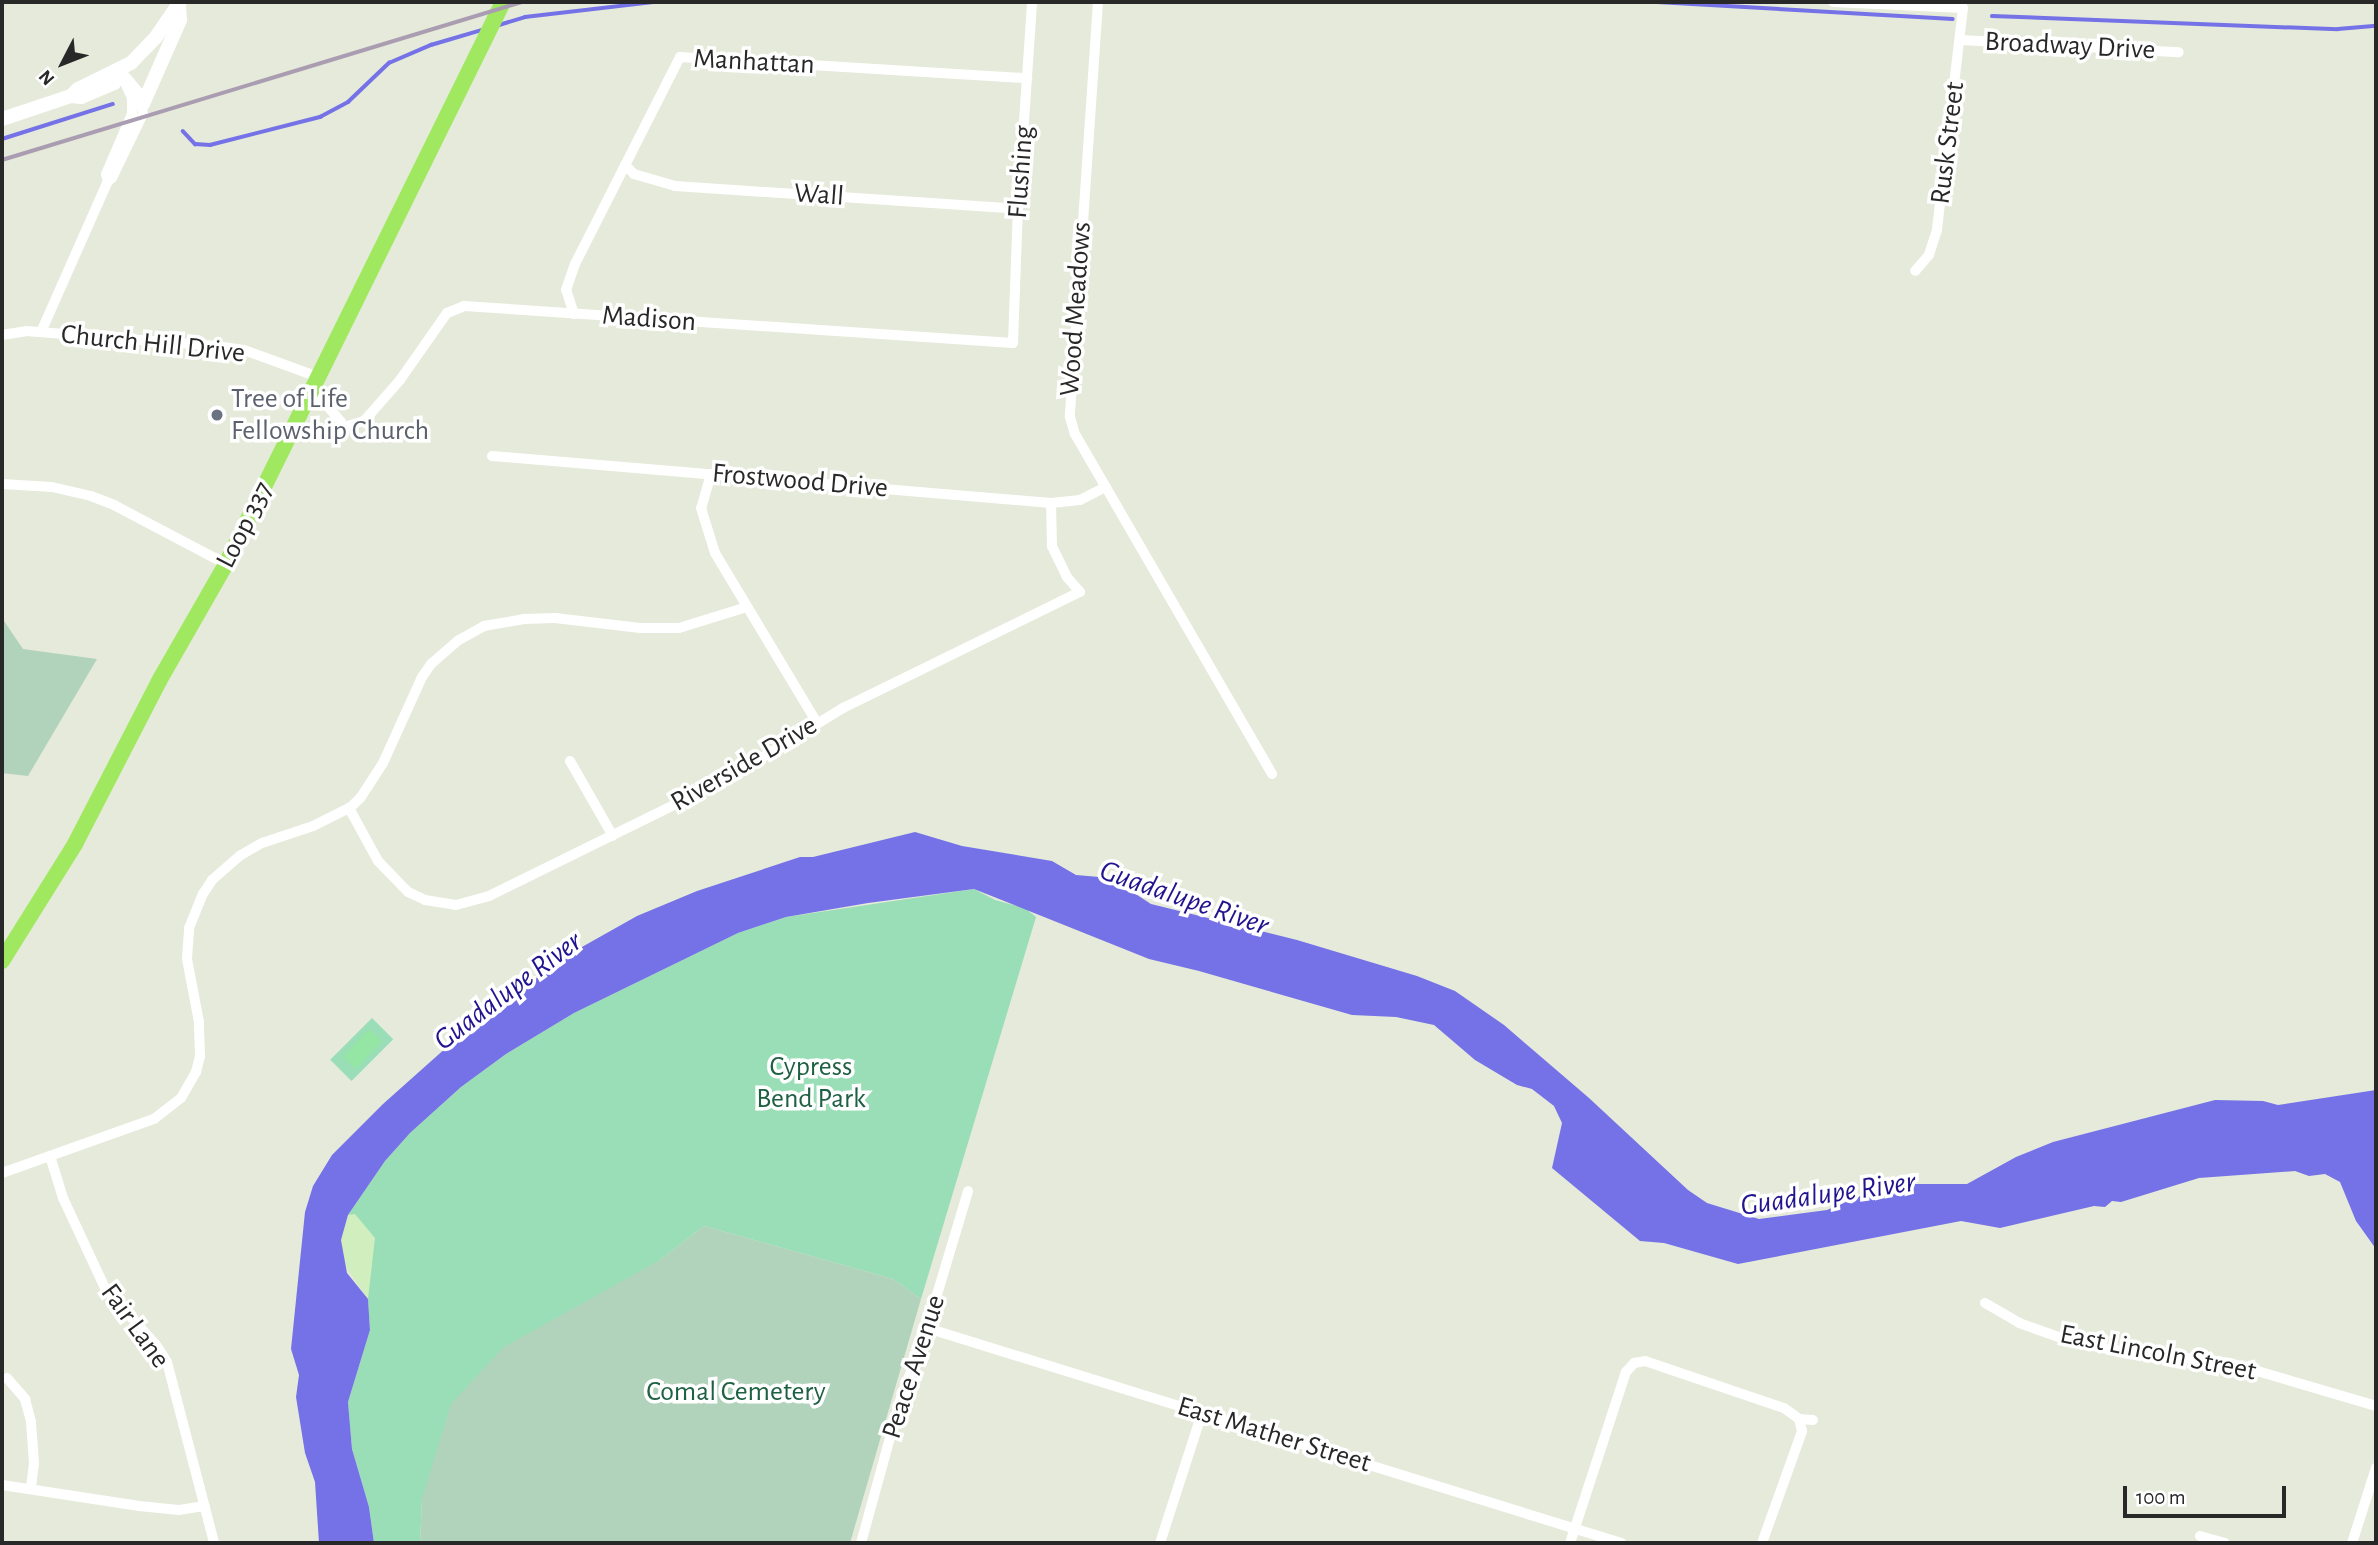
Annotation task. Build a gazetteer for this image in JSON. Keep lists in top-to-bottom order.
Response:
{
  "streets": {
    "main road": ["Loop 337"],
    "street": [
      "Broadway Drive",
      "Manhattan",
      "Rusk Street",
      "Flushing",
      "Wall",
      "Wood Meadows",
      "Madison",
      "Church Hill Drive",
      "Frostwood Drive",
      "Riverside Drive",
      "Fair Lane",
      "East Lincoln Street",
      "Peace Avenue",
      "East Mather Street"
    ]
  },
  "crossings": [
    ["Broadway Drive", "Rusk Street"],
    ["Manhattan", "Flushing"],
    ["Manhattan", "Wall"],
    ["Manhattan", "Madison"],
    ["Flushing", "Wall"],
    ["Flushing", "Madison"],
    ["Wood Meadows", "Frostwood Drive"],
    ["Madison", "Loop 337"],
    ["Church Hill Drive", "Loop 337"],
    ["Frostwood Drive", "Riverside Drive"],
    ["Peace Avenue", "East Mather Street"]
  ],
  "water": ["Guadalupe River"],
  "parks": ["Cypress Bend Park", "Comal Cemetery"],
  "places": ["Tree of Life Fellowship Church"],
  "scale_bar": "100 m",
  "north": "bottom left"
}
